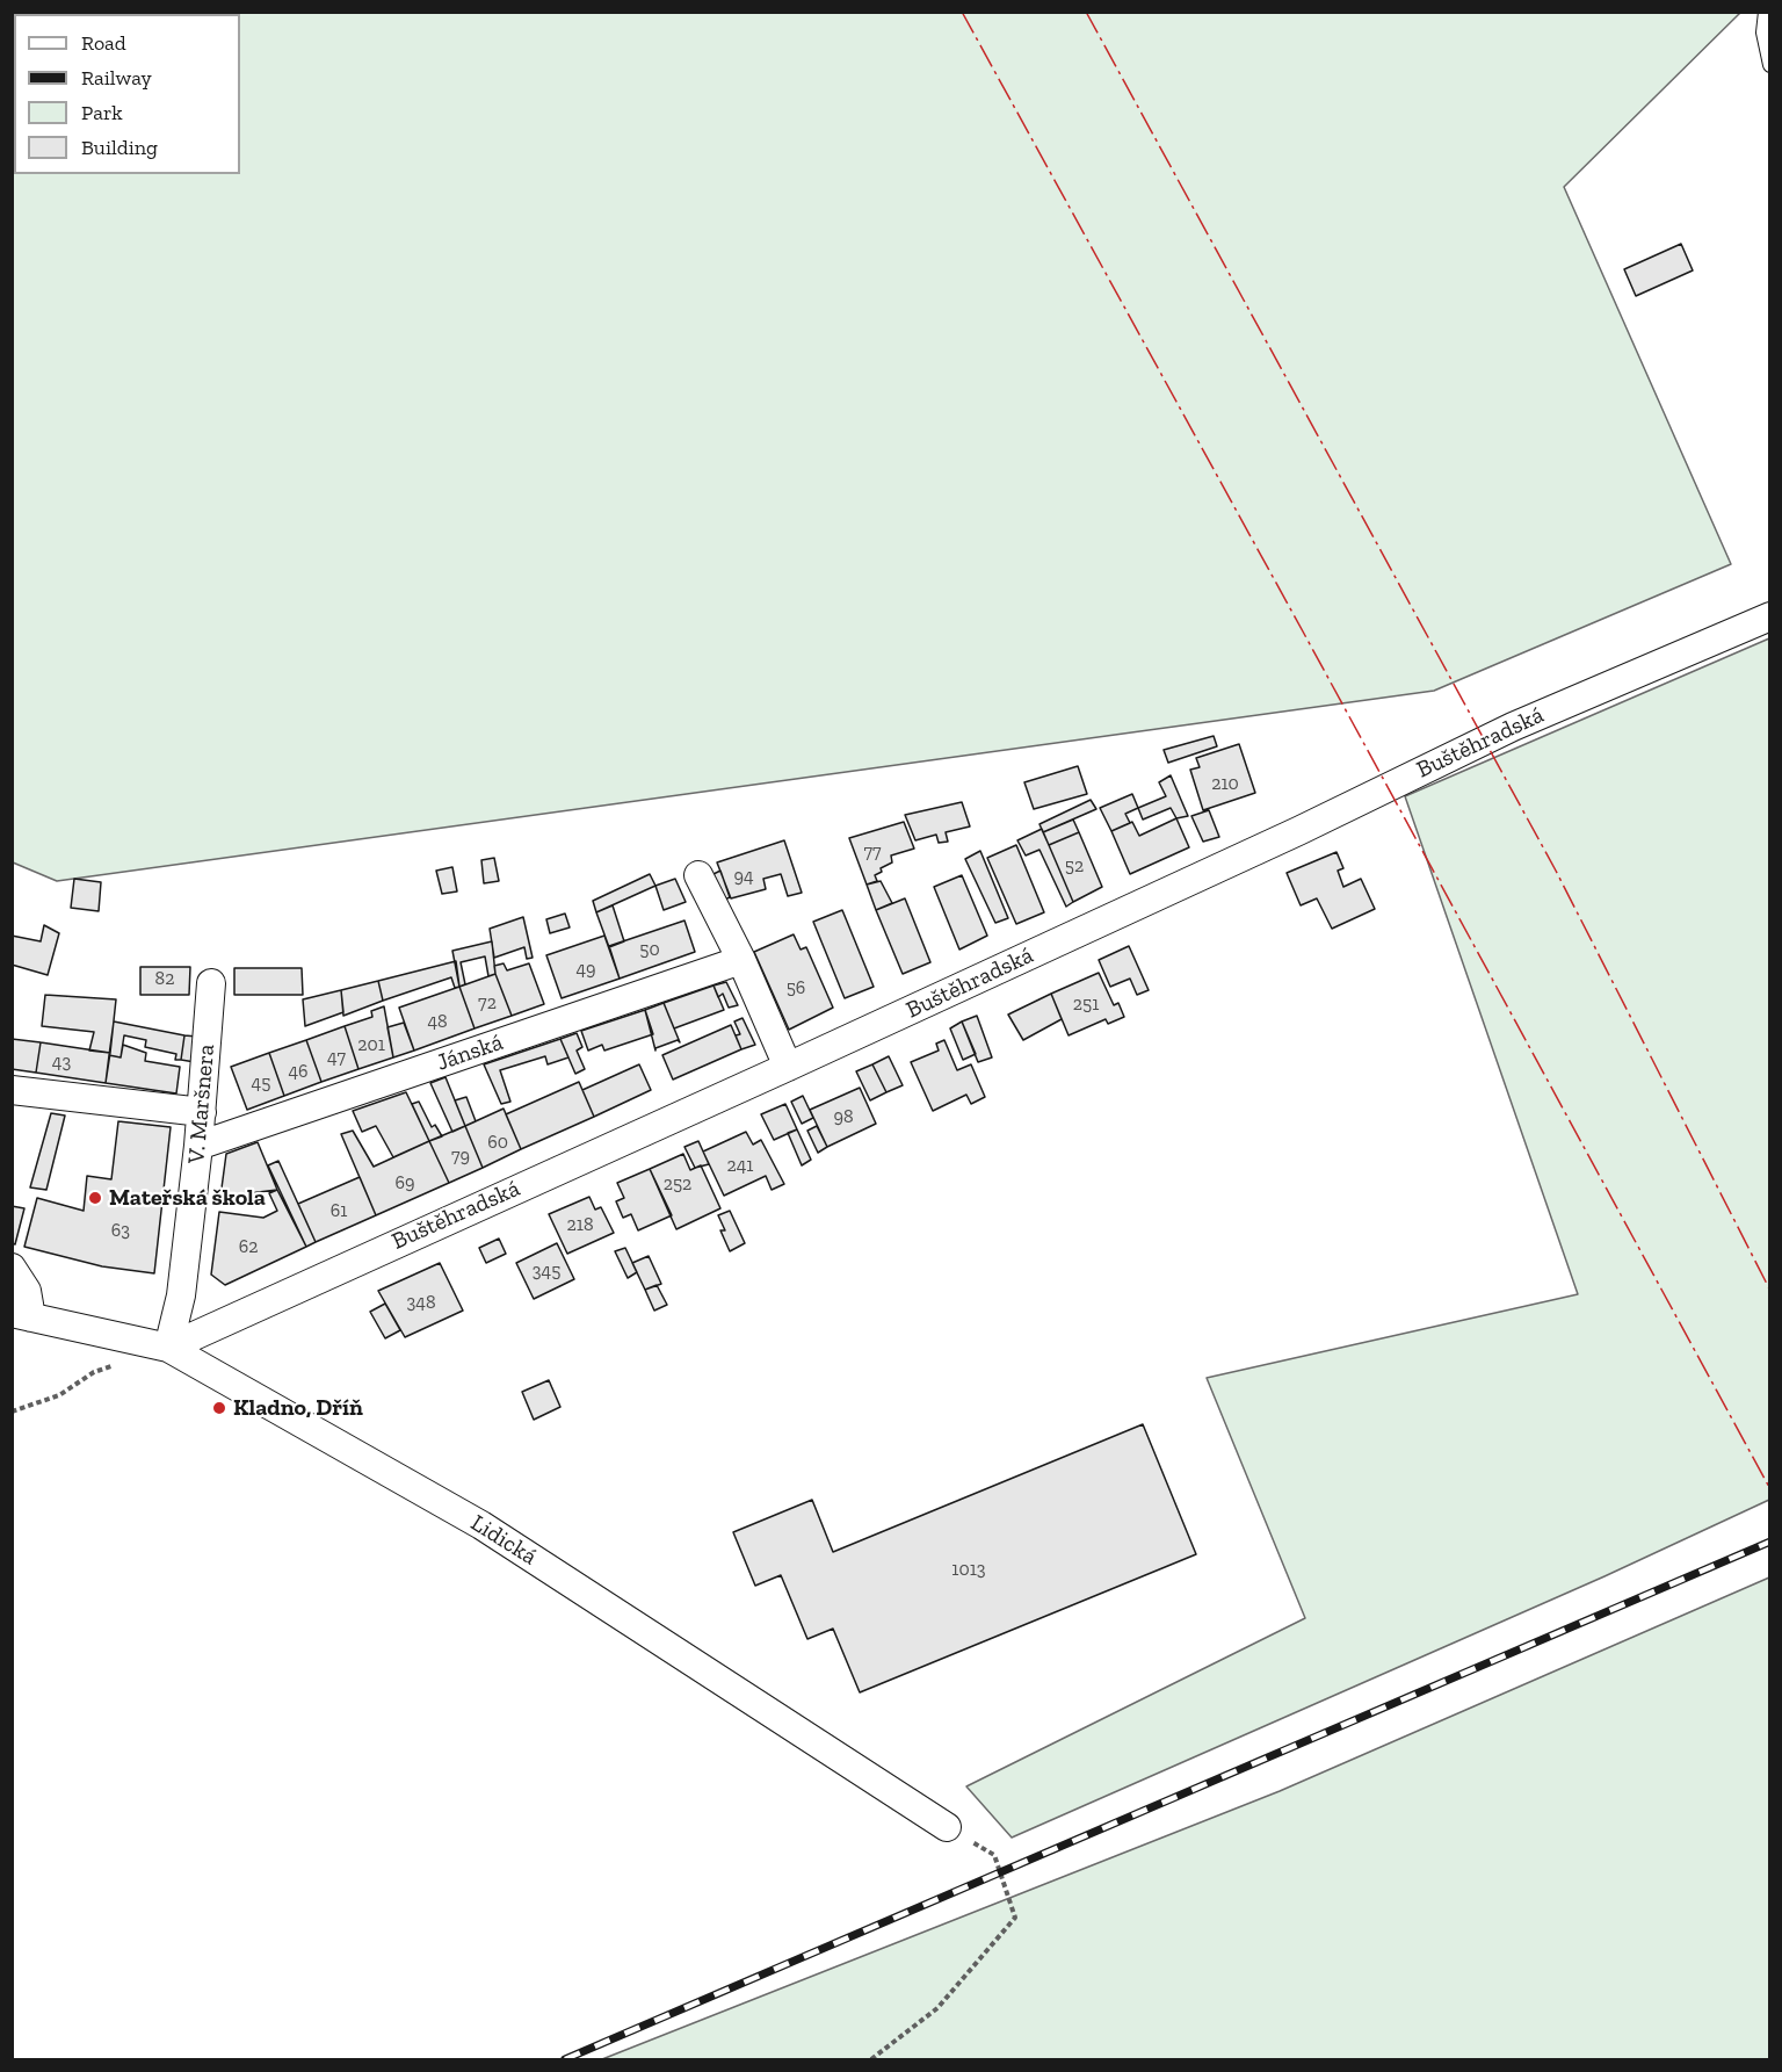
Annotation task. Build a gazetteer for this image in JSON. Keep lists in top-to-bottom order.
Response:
{
  "streets": {
    "street": [
      "Buštěhradská",
      "Jánská",
      "V. Maršnera",
      "Lidická"
    ]
  },
  "crossings": [
    ["Buštěhradská", "V. Maršnera"],
    ["Buštěhradská", "Lidická"],
    ["Jánská", "V. Maršnera"],
    ["V. Maršnera", "Lidická"]
  ],
  "places": ["Mateřská škola", "Kladno, Dříň"],
  "house_numbers": [
    "210",
    "77",
    "52",
    "94",
    "50",
    "49",
    "82",
    "56",
    "72",
    "251",
    "48",
    "201",
    "47",
    "43",
    "46",
    "45",
    "98",
    "60",
    "79",
    "241",
    "69",
    "252",
    "61",
    "218",
    "63",
    "62",
    "345",
    "348",
    "1013"
  ],
  "legend": [
    "Road",
    "Railway",
    "Park",
    "Building"
  ]
}
